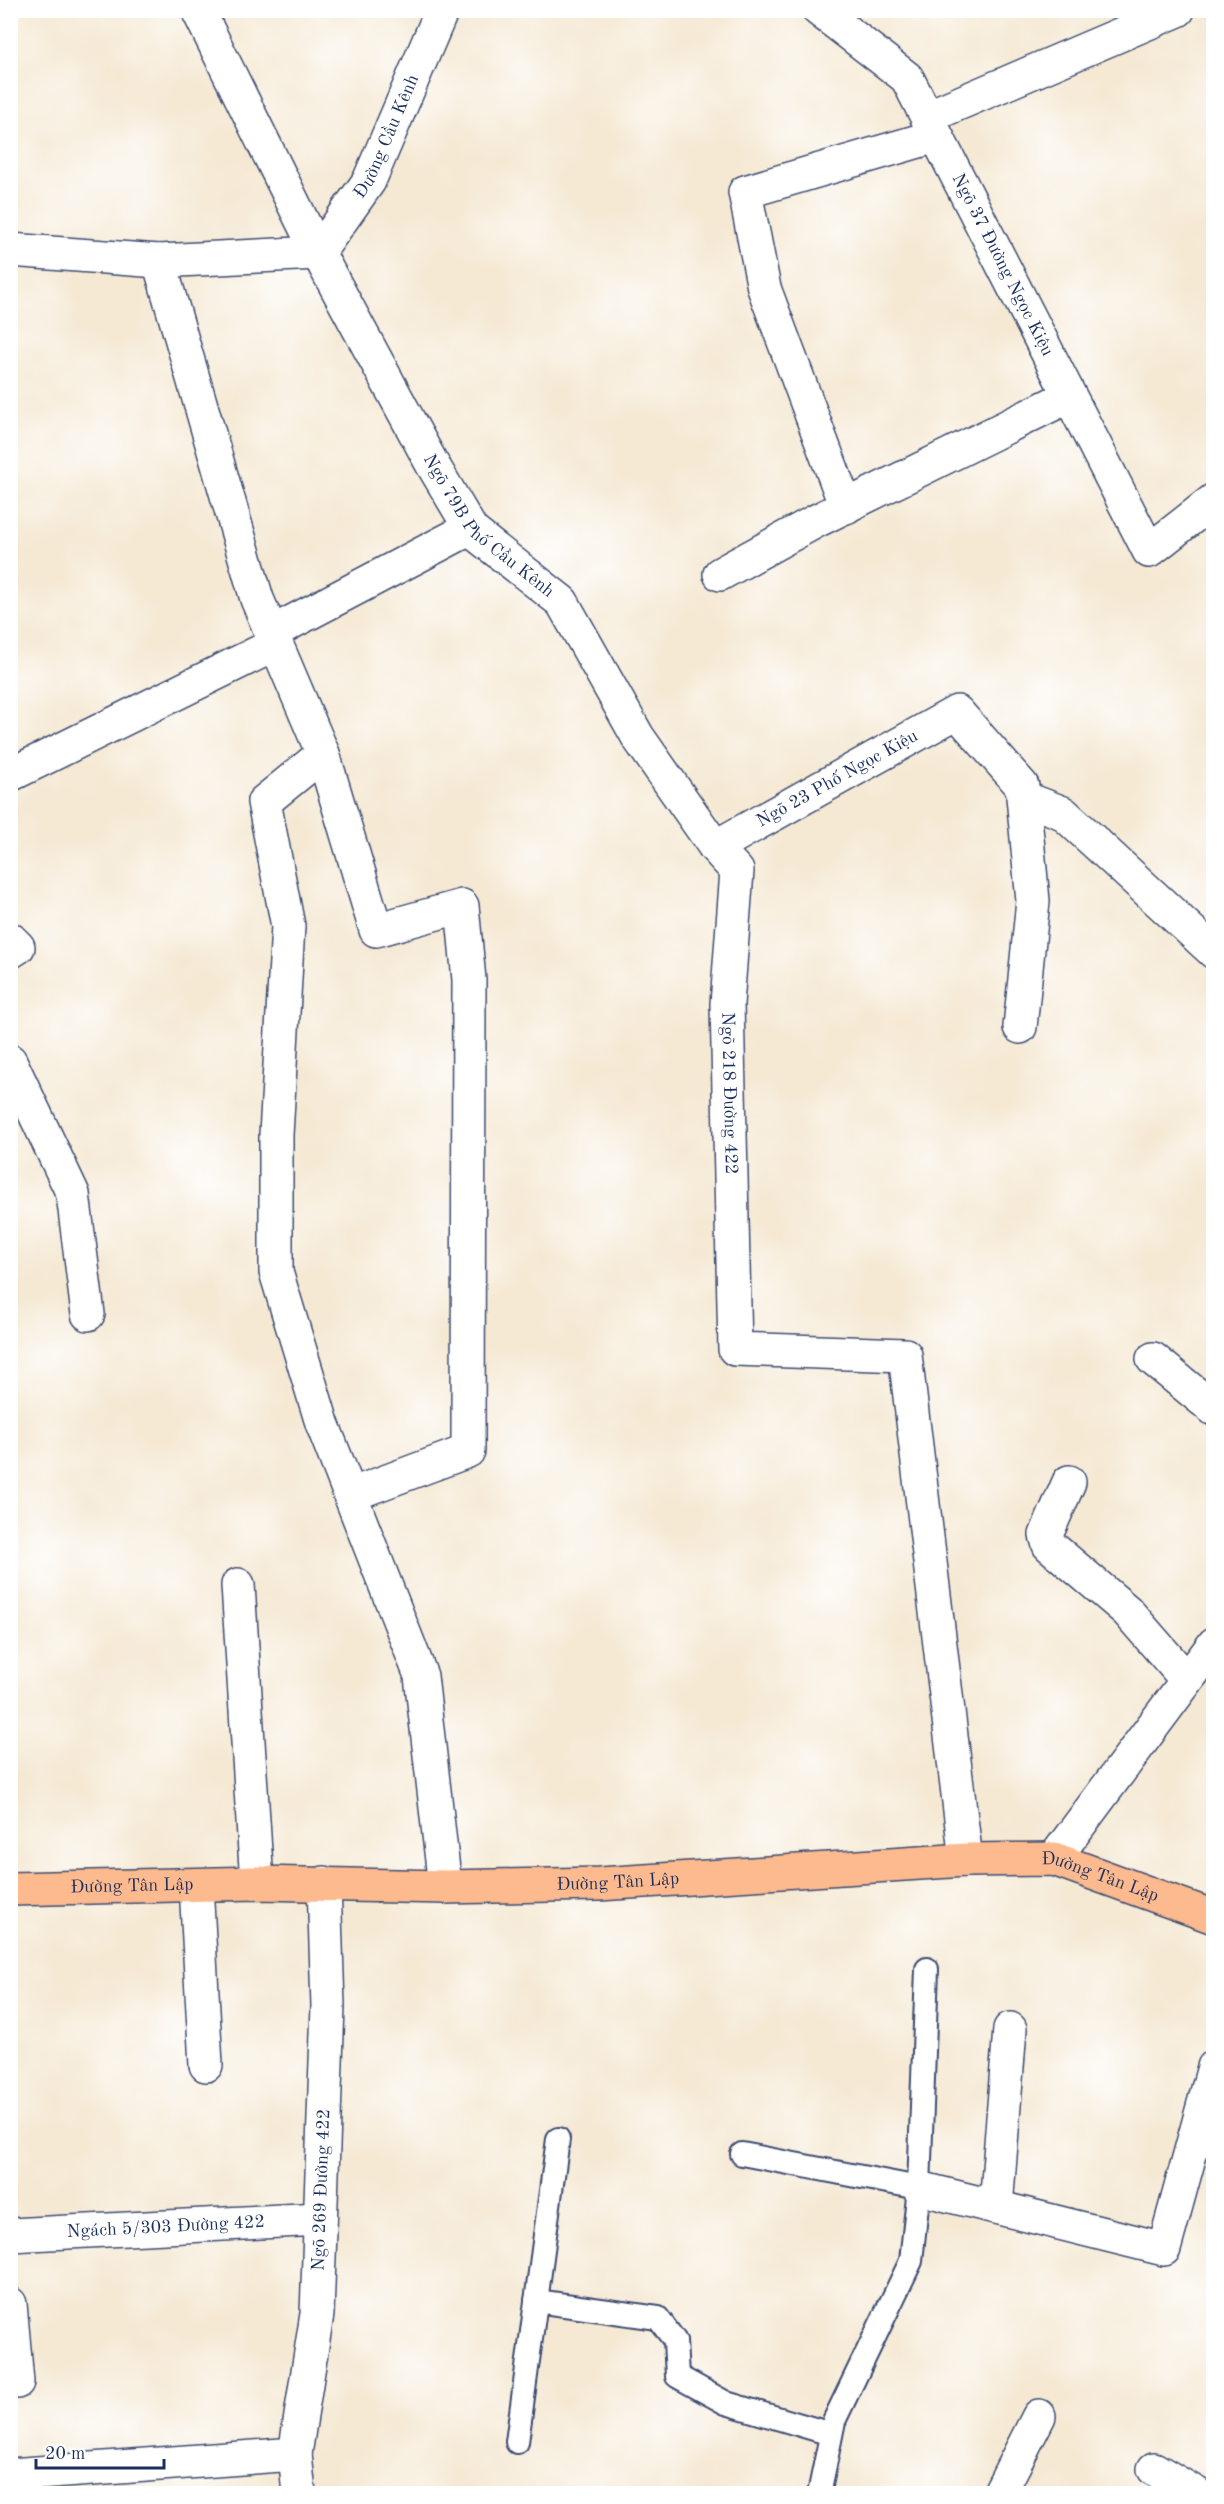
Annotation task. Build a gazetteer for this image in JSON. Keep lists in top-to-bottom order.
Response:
{
  "streets": {
    "main road": ["Đường Tân Lập"],
    "street": [
      "Đường Cầu Kênh",
      "Ngõ 37 Đường Ngọc Kiệu",
      "Ngõ 79B Phố Cầu Kênh",
      "Ngõ 23 Phố Ngọc Kiệu",
      "Ngõ 218 Đường 422",
      "Ngõ 269 Đường 422",
      "Ngách 5/303 Đường 422"
    ]
  },
  "crossings": [
    ["Đường Cầu Kênh", "Ngõ 79B Phố Cầu Kênh"],
    ["Ngõ 79B Phố Cầu Kênh", "Ngõ 23 Phố Ngọc Kiệu"],
    ["Ngõ 79B Phố Cầu Kênh", "Ngõ 218 Đường 422"],
    ["Ngõ 23 Phố Ngọc Kiệu", "Ngõ 218 Đường 422"],
    ["Ngõ 218 Đường 422", "Đường Tân Lập"],
    ["Đường Tân Lập", "Ngõ 269 Đường 422"],
    ["Ngõ 269 Đường 422", "Ngách 5/303 Đường 422"]
  ],
  "scale_bar": "20 m"
}
